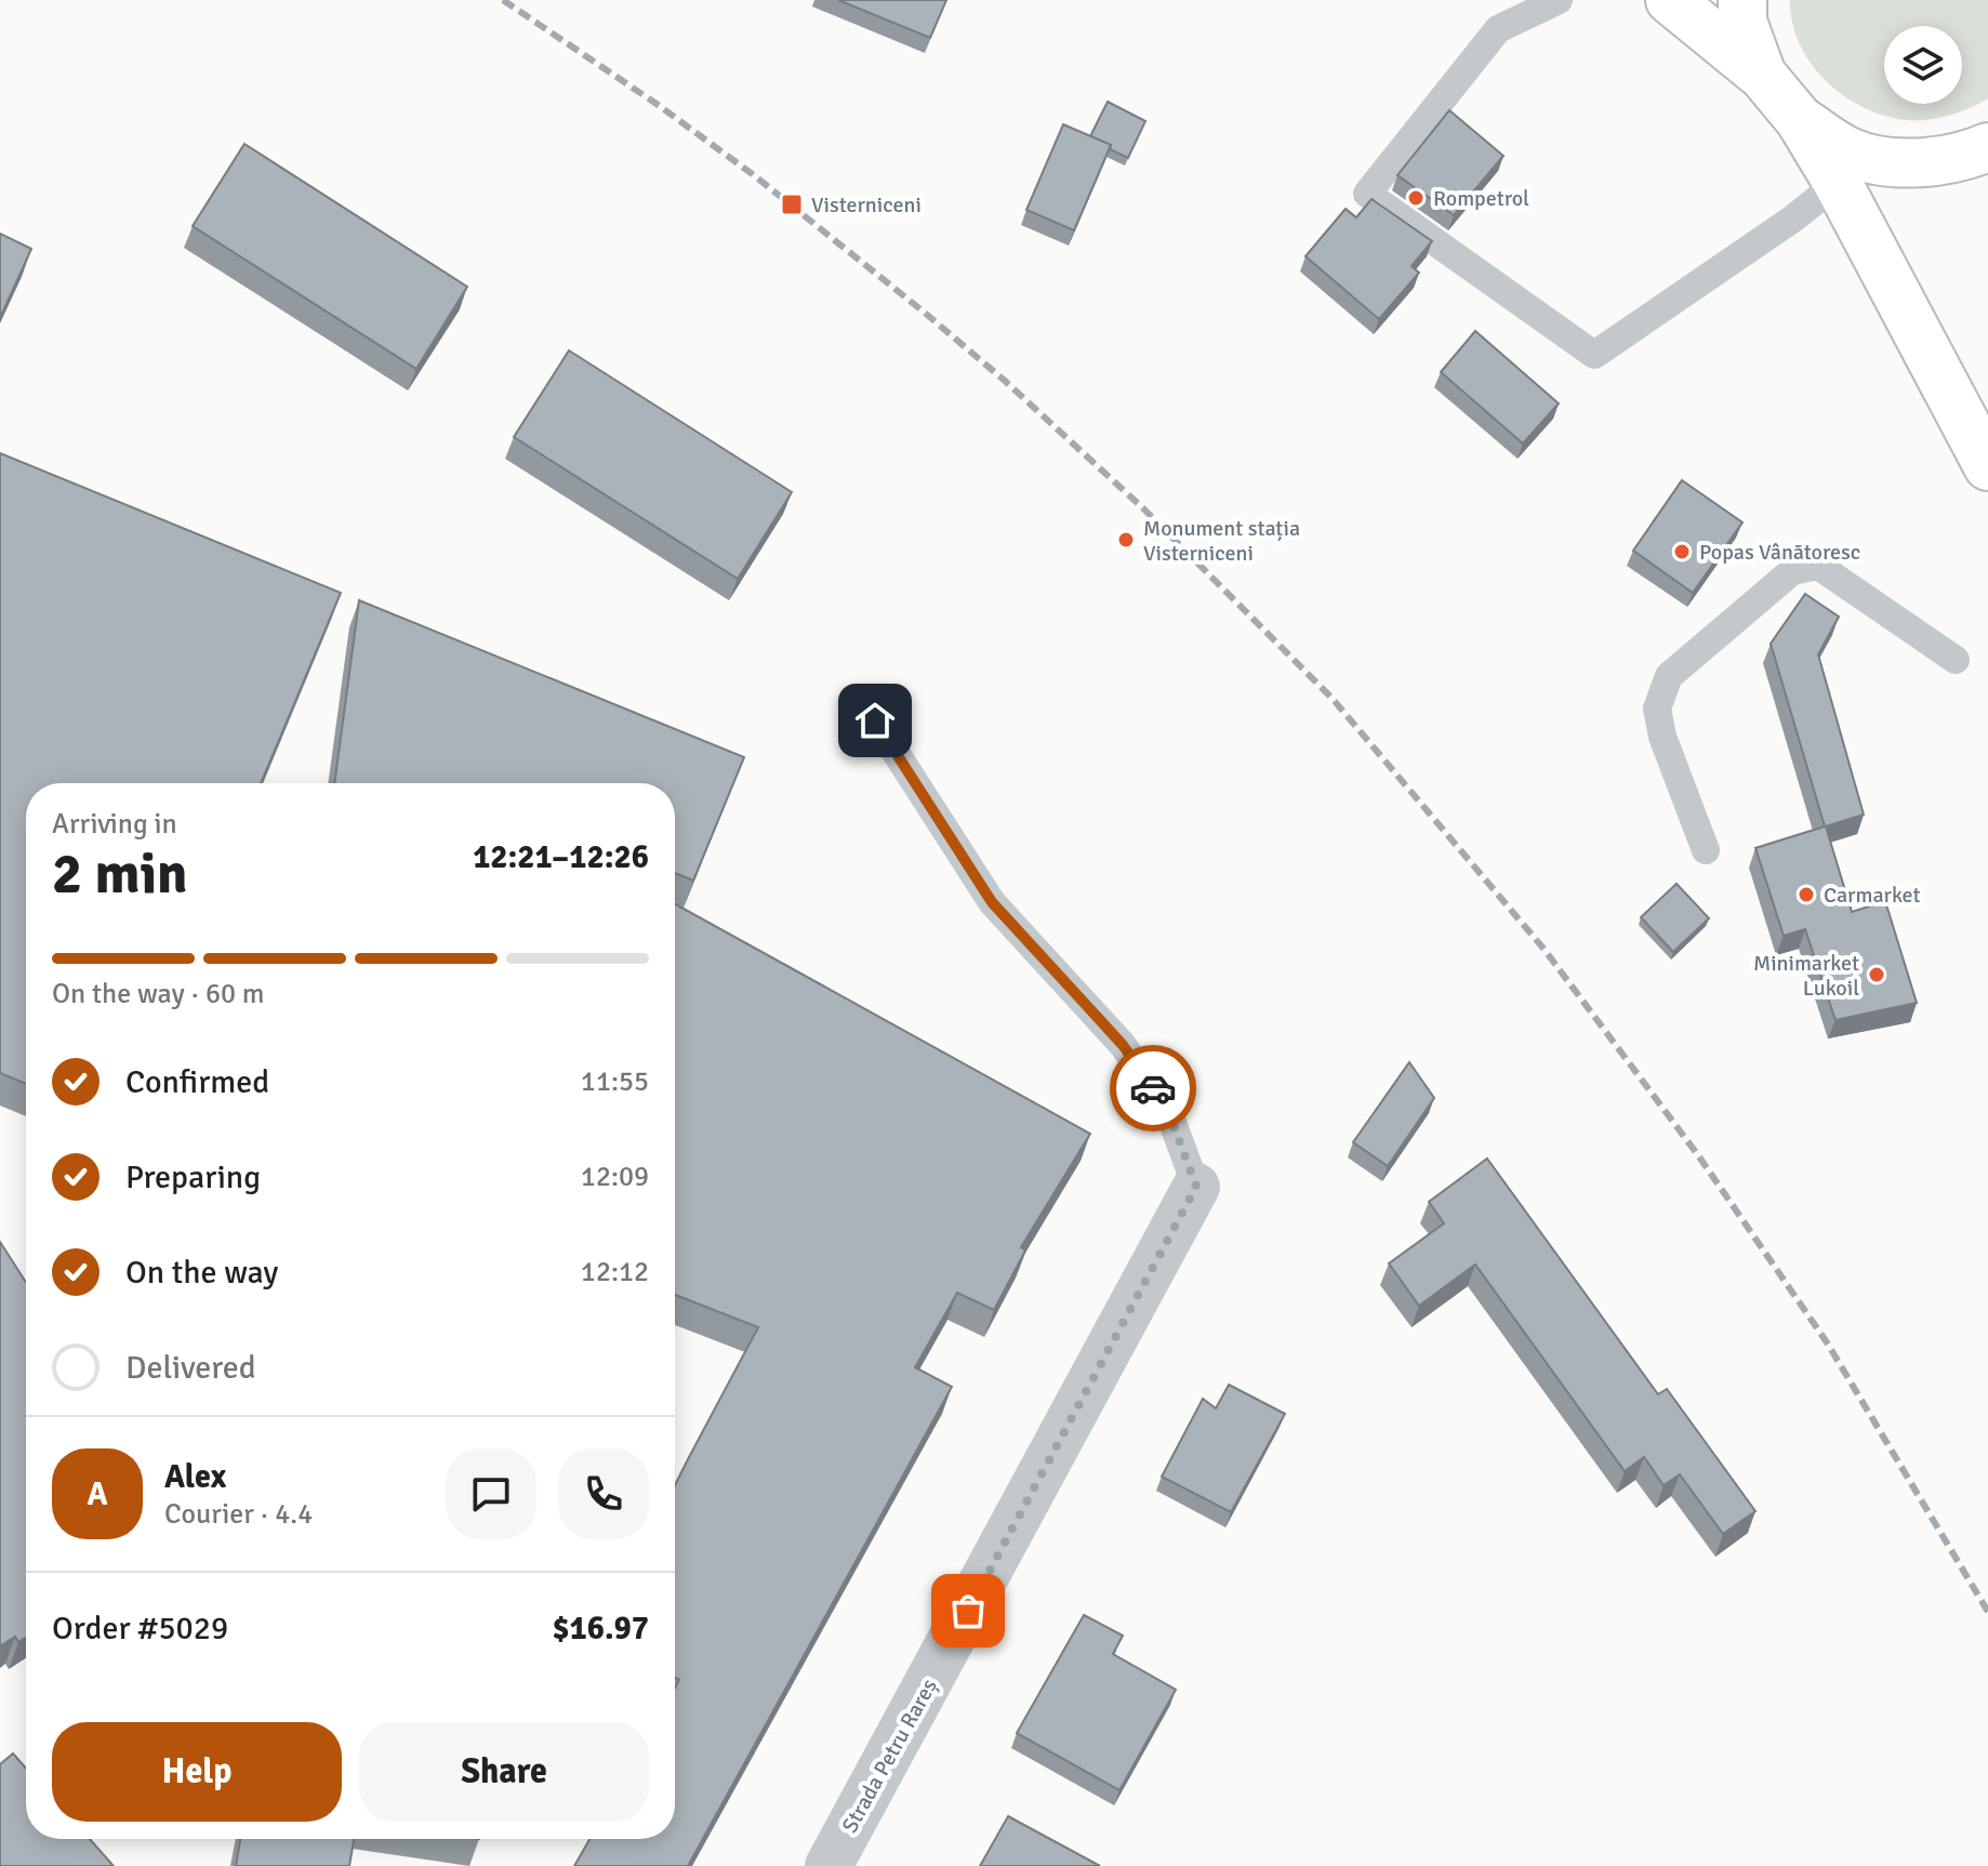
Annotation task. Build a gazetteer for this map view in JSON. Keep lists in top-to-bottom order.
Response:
{
  "streets": {
    "street": ["Strada Petru Rareș"]
  },
  "places": {
    "other": [
      "Rompetrol",
      "Monument stația Visterniceni",
      "Popas Vânătoresc",
      "Carmarket",
      "Minimarket Lukoil"
    ],
    "transit": ["Visterniceni"]
  },
  "page": {
    "heading": ["2 min", "Arriving in", "12:21–12:26"],
    "panel": [
      "Alex",
      "Courier · 4.4",
      "Order #5029",
      "$16.97"
    ],
    "bar": "On the way · 60 m",
    "list": [
      ["Confirmed", "11:55"],
      ["Preparing", "12:09"],
      ["On the way", "12:12"],
      "Delivered"
    ],
    "round": "A",
    "buttons": ["Help", "Share"]
  }
}
